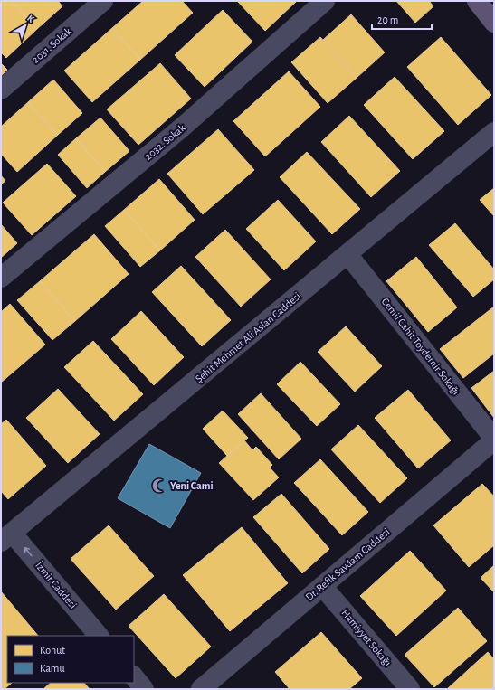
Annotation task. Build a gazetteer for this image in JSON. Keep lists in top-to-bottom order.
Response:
{
  "streets": {
    "street": [
      "2031. Sokak",
      "2032. Sokak",
      "Şehit Mehmet Ali Aslan Caddesi",
      "Cemil Cahit Toydemir Sokağı",
      "Dr. Refik Saydam Caddesi",
      "İzmir Caddesi",
      "Hamiyyet Sokağı"
    ]
  },
  "crossings": [
    ["Şehit Mehmet Ali Aslan Caddesi", "Cemil Cahit Toydemir Sokağı"],
    ["Şehit Mehmet Ali Aslan Caddesi", "İzmir Caddesi"],
    ["Cemil Cahit Toydemir Sokağı", "Dr. Refik Saydam Caddesi"],
    ["Dr. Refik Saydam Caddesi", "Hamiyyet Sokağı"]
  ],
  "one_way": ["İzmir Caddesi"],
  "places": {
    "mosque": ["Yeni Cami"]
  },
  "legend": ["Konut", "Kamu"],
  "scale_bar": "20 m",
  "north": "top right"
}
